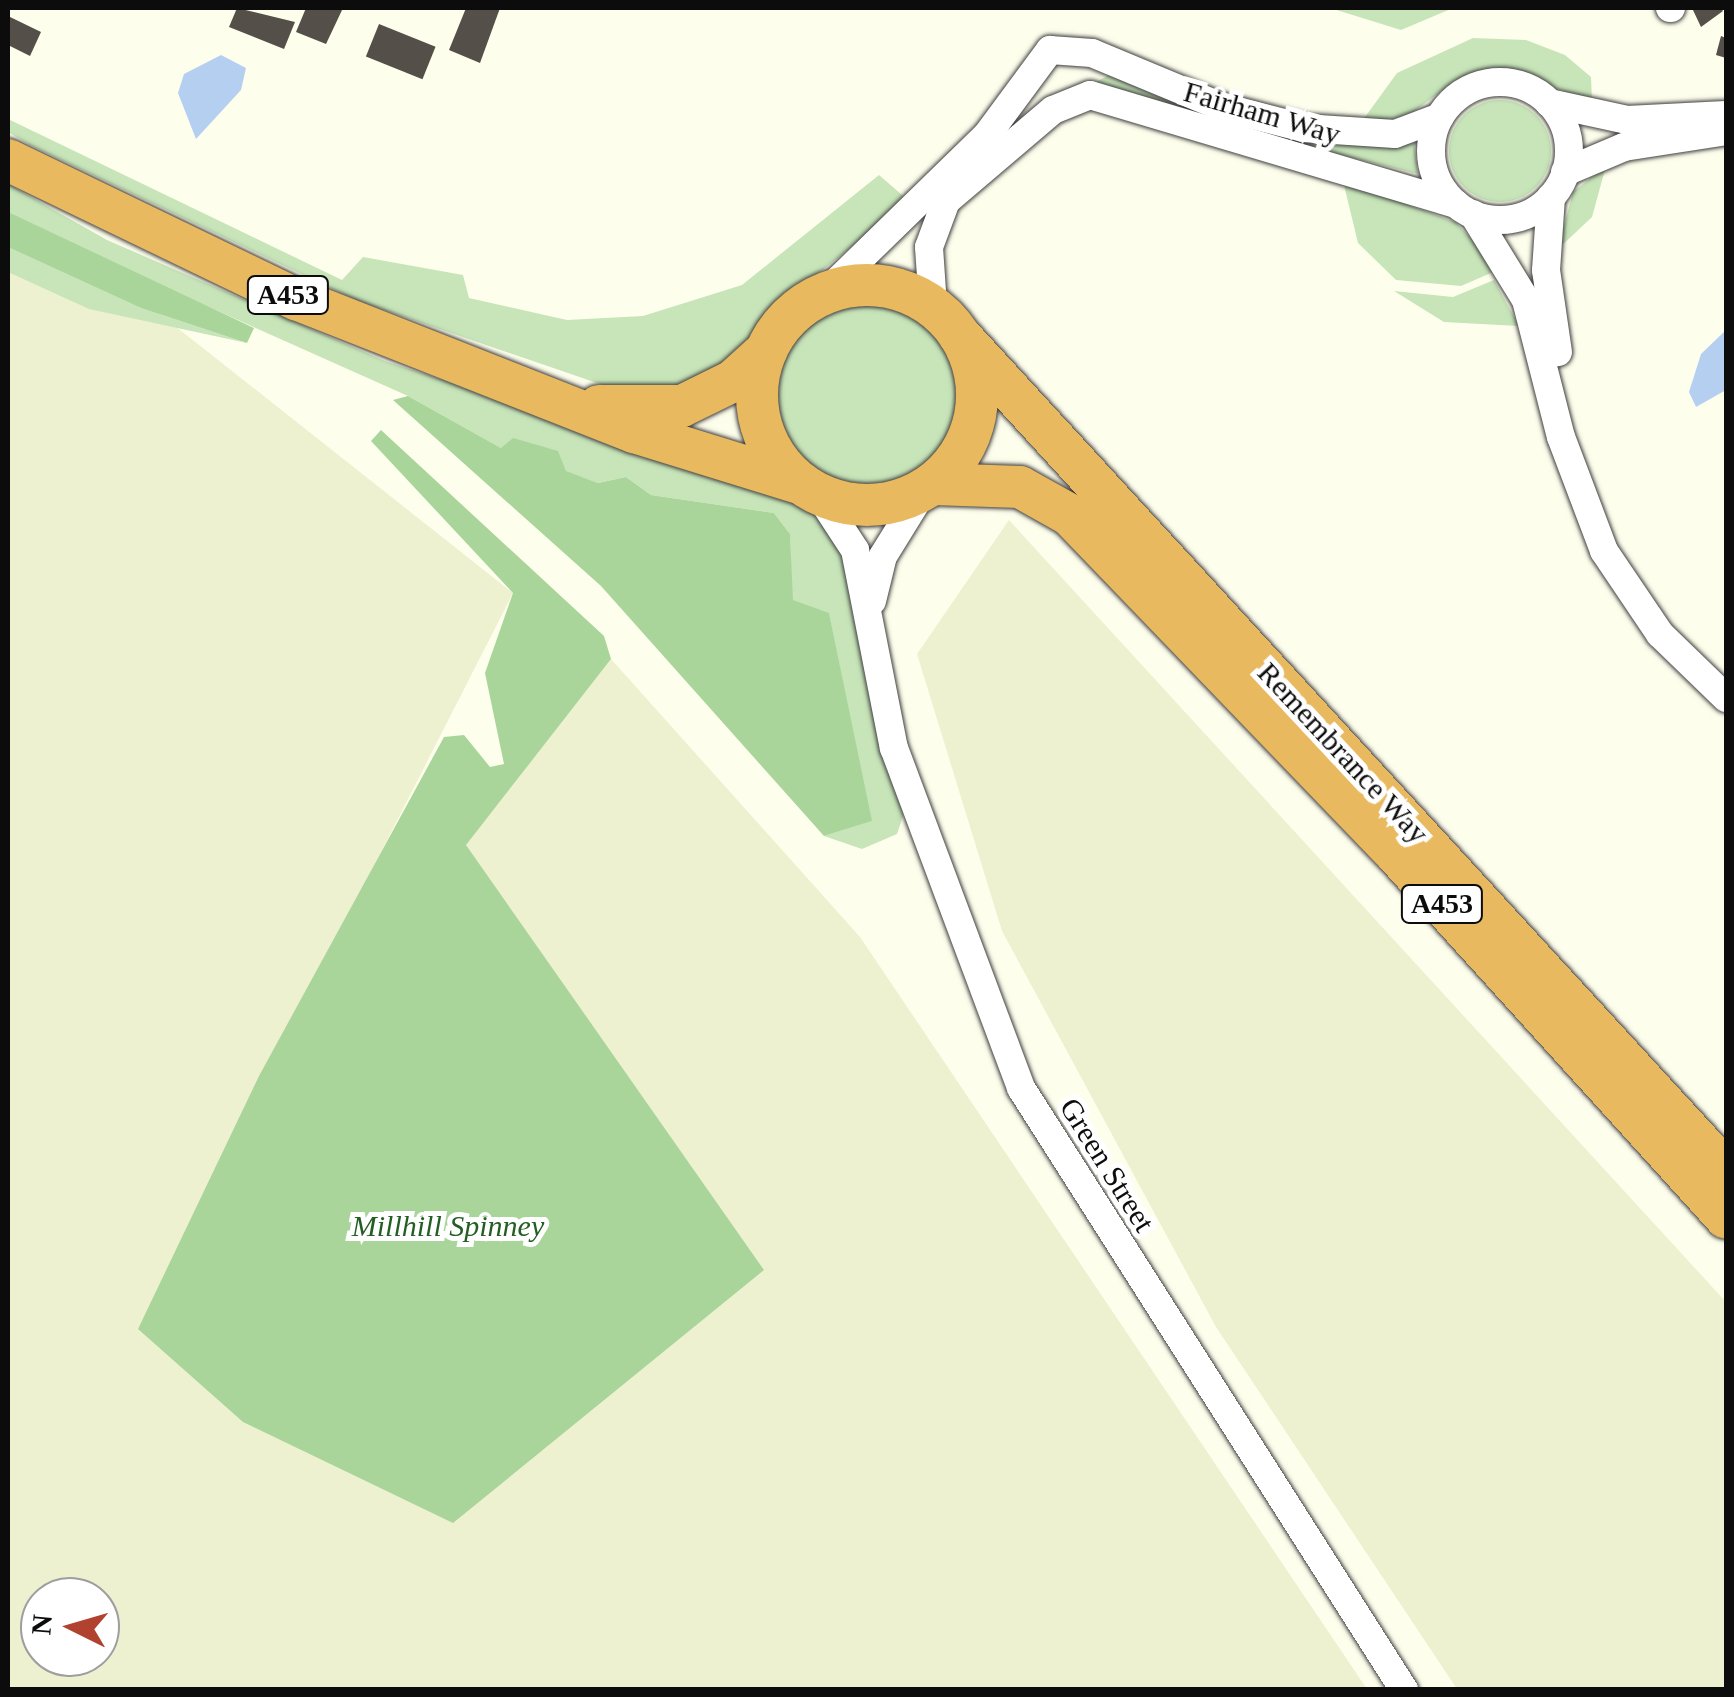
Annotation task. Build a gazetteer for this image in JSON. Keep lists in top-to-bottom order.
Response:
{
  "streets": {
    "highway": ["A453", "Remembrance Way"],
    "street": ["Fairham Way", "Green Street"]
  },
  "crossings": [
    ["Fairham Way", "A453"],
    ["Fairham Way", "Remembrance Way"],
    ["Fairham Way", "Green Street"],
    ["A453", "Remembrance Way"],
    ["A453", "Green Street"],
    ["Remembrance Way", "Green Street"]
  ],
  "parks": ["Millhill Spinney"],
  "north": "left"
}
